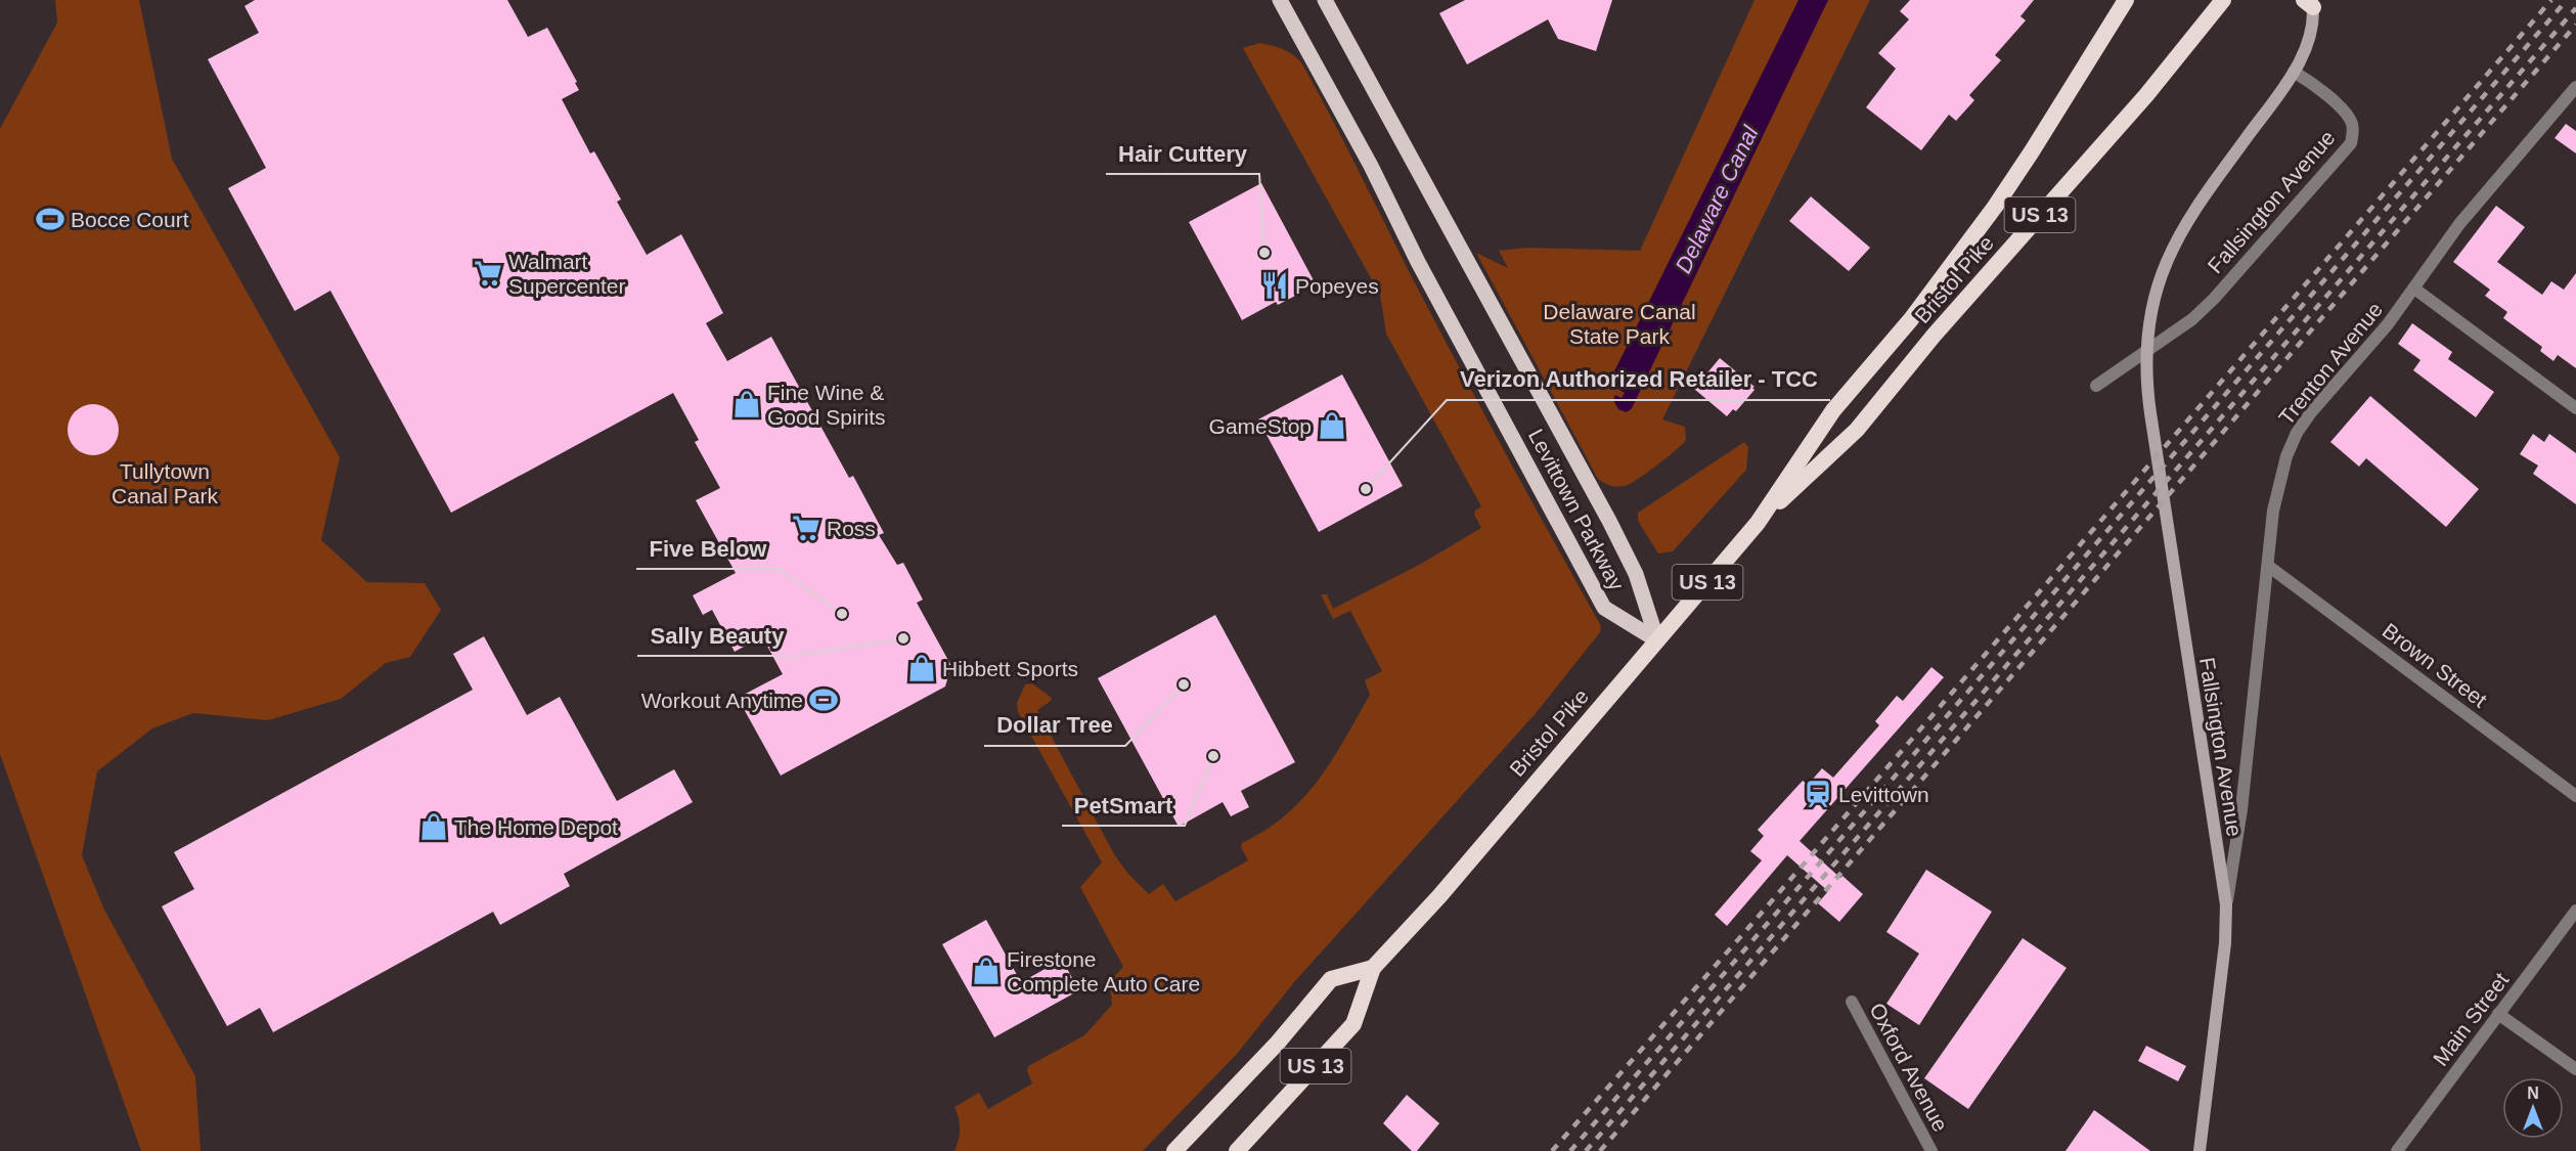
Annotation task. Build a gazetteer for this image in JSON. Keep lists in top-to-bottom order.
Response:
{
  "streets": {
    "highway": ["US 13", "Bristol Pike"],
    "main road": ["Fallsington Avenue", "Levittown Parkway"],
    "street": [
      "Trenton Avenue",
      "Brown Street",
      "Main Street",
      "Oxford Avenue"
    ]
  },
  "crossings": [
    ["Fallsington Avenue", "Trenton Avenue"],
    ["US 13", "Bristol Pike"],
    ["Bristol Pike", "Levittown Parkway"],
    ["Trenton Avenue", "Brown Street"]
  ],
  "water": ["Delaware Canal"],
  "parks": ["Delaware Canal State Park", "Tullytown Canal Park"],
  "places": {
    "sports": ["Bocce Court", "Workout Anytime"],
    "other": [
      "Hair Cuttery",
      "Verizon Authorized Retailer - TCC",
      "Five Below",
      "Sally Beauty",
      "Dollar Tree",
      "PetSmart"
    ],
    "supermarket": ["Walmart Supercenter", "Ross"],
    "restaurant": ["Popeyes"],
    "shop": [
      "Fine Wine & Good Spirits",
      "GameStop",
      "Hibbett Sports",
      "The Home Depot",
      "Firestone Complete Auto Care"
    ],
    "station": ["Levittown"]
  },
  "north": "top"
}
